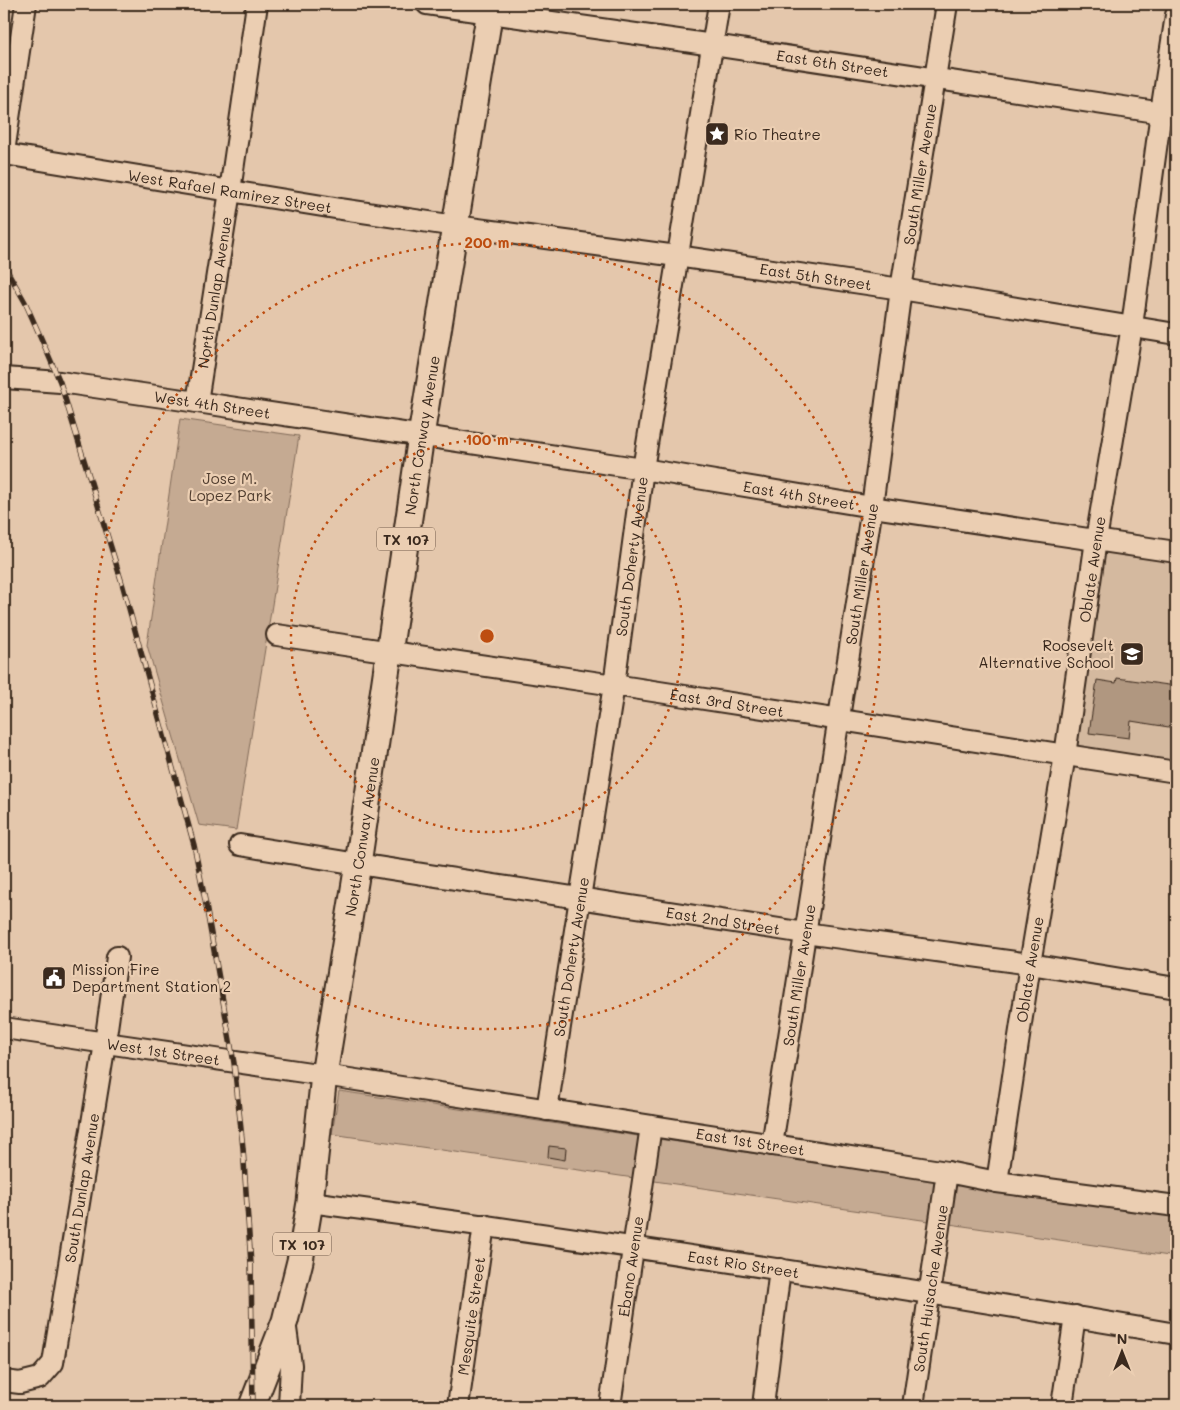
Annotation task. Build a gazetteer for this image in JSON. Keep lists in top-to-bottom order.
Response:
{
  "streets": {
    "main road": ["North Conway Avenue", "TX 107"],
    "street": [
      "East 6th Street",
      "South Miller Avenue",
      "West Rafael Ramirez Street",
      "East 5th Street",
      "North Dunlap Avenue",
      "West 4th Street",
      "East 4th Street",
      "South Doherty Avenue",
      "Oblate Avenue",
      "East 3rd Street",
      "East 2nd Street",
      "West 1st Street",
      "East 1st Street",
      "South Dunlap Avenue",
      "East Rio Street",
      "Ebano Avenue",
      "South Huisache Avenue",
      "Mesquite Street"
    ]
  },
  "crossings": [
    ["East 6th Street", "South Miller Avenue"],
    ["East 6th Street", "North Conway Avenue"],
    ["East 6th Street", "South Doherty Avenue"],
    ["East 6th Street", "Oblate Avenue"],
    ["South Miller Avenue", "East 5th Street"],
    ["South Miller Avenue", "East 4th Street"],
    ["South Miller Avenue", "East 3rd Street"],
    ["South Miller Avenue", "East 2nd Street"],
    ["South Miller Avenue", "East 1st Street"],
    ["West Rafael Ramirez Street", "East 5th Street"],
    ["West Rafael Ramirez Street", "North Dunlap Avenue"],
    ["West Rafael Ramirez Street", "North Conway Avenue"],
    ["East 5th Street", "North Conway Avenue"],
    ["East 5th Street", "South Doherty Avenue"],
    ["East 5th Street", "Oblate Avenue"],
    ["North Dunlap Avenue", "West 4th Street"],
    ["West 4th Street", "North Conway Avenue"],
    ["West 4th Street", "East 4th Street"],
    ["North Conway Avenue", "East 4th Street"],
    ["North Conway Avenue", "TX 107"],
    ["North Conway Avenue", "East 3rd Street"],
    ["North Conway Avenue", "East 2nd Street"],
    ["North Conway Avenue", "West 1st Street"],
    ["North Conway Avenue", "East 1st Street"],
    ["East 4th Street", "South Doherty Avenue"],
    ["East 4th Street", "Oblate Avenue"],
    ["TX 107", "West 1st Street"],
    ["TX 107", "East 1st Street"],
    ["TX 107", "East Rio Street"],
    ["South Doherty Avenue", "East 3rd Street"],
    ["South Doherty Avenue", "East 2nd Street"],
    ["South Doherty Avenue", "East 1st Street"],
    ["Oblate Avenue", "East 3rd Street"],
    ["Oblate Avenue", "East 2nd Street"],
    ["Oblate Avenue", "East 1st Street"],
    ["West 1st Street", "East 1st Street"],
    ["West 1st Street", "South Dunlap Avenue"],
    ["East 1st Street", "Ebano Avenue"],
    ["East 1st Street", "South Huisache Avenue"],
    ["East Rio Street", "Ebano Avenue"],
    ["East Rio Street", "South Huisache Avenue"],
    ["East Rio Street", "Mesquite Street"]
  ],
  "parks": ["Jose M. Lopez Park"],
  "places": {
    "place": ["Río Theatre"],
    "school or university": ["Roosevelt Alternative School"],
    "public building": ["Mission Fire Department Station 2"]
  },
  "north": "top",
  "rings": ["200 m", "100 m"]
}
